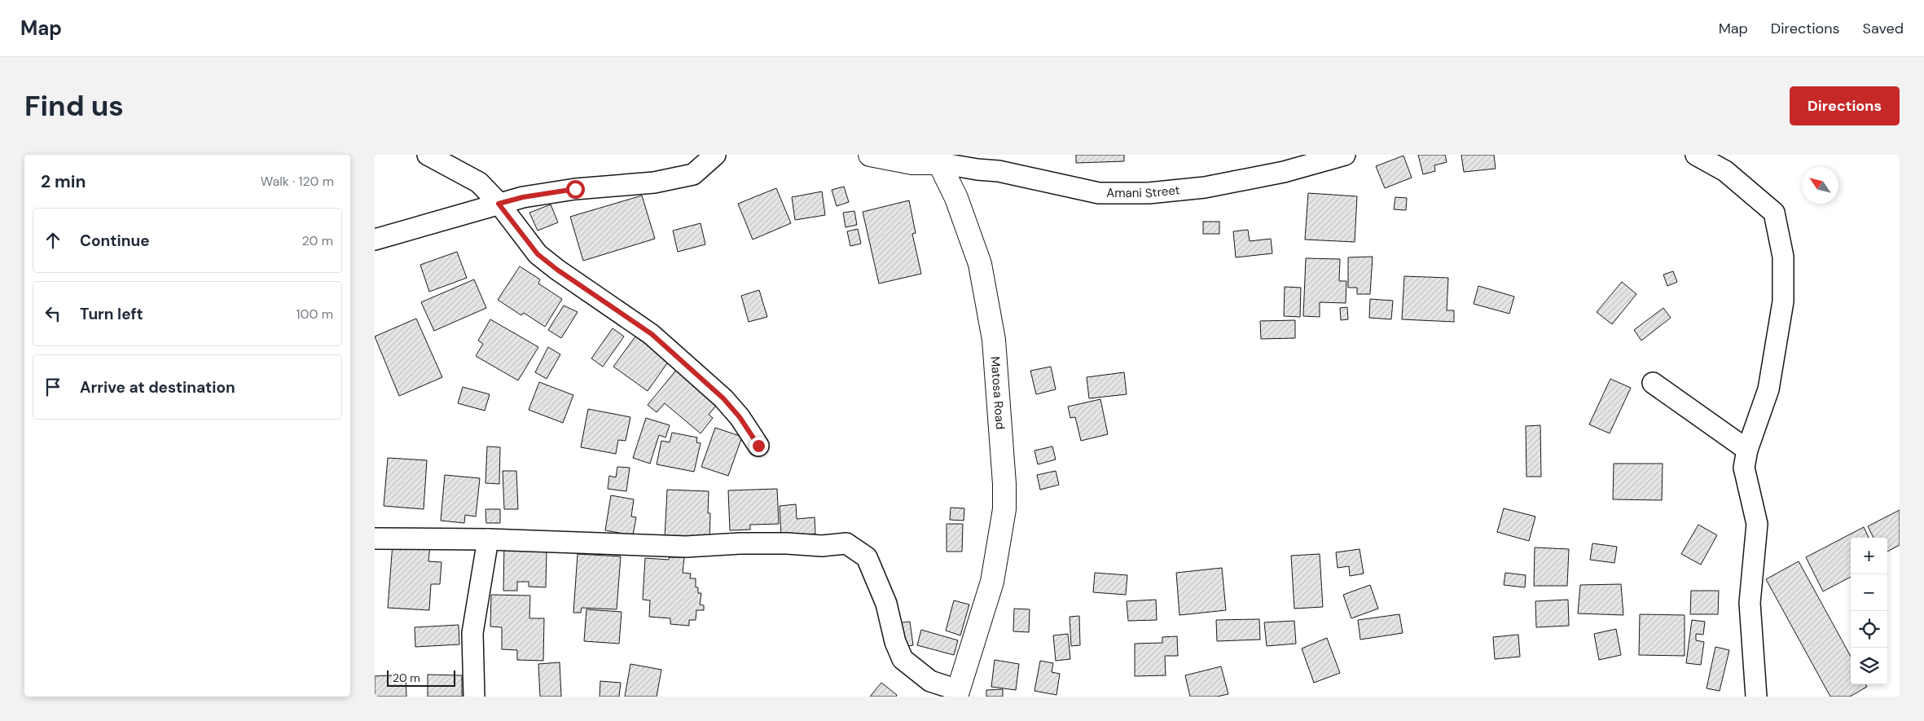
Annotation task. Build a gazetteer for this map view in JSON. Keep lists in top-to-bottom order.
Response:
{
  "streets": {
    "street": ["Amani Street", "Matosa Road"]
  },
  "crossings": [
    ["Amani Street", "Matosa Road"]
  ],
  "scale_bar": "20 m",
  "north": "top left",
  "page": {
    "header": "Map",
    "nav": ["Map", "Directions", "Saved"],
    "buttons": "Directions",
    "title": "Find us",
    "heading": ["2 min", "Walk · 120 m"],
    "list": [
      ["Continue", "20 m"],
      ["Turn left", "100 m"],
      "Arrive at destination"
    ],
    "map_buttons": ["+", "−"],
    "scale": "20 m"
  }
}
